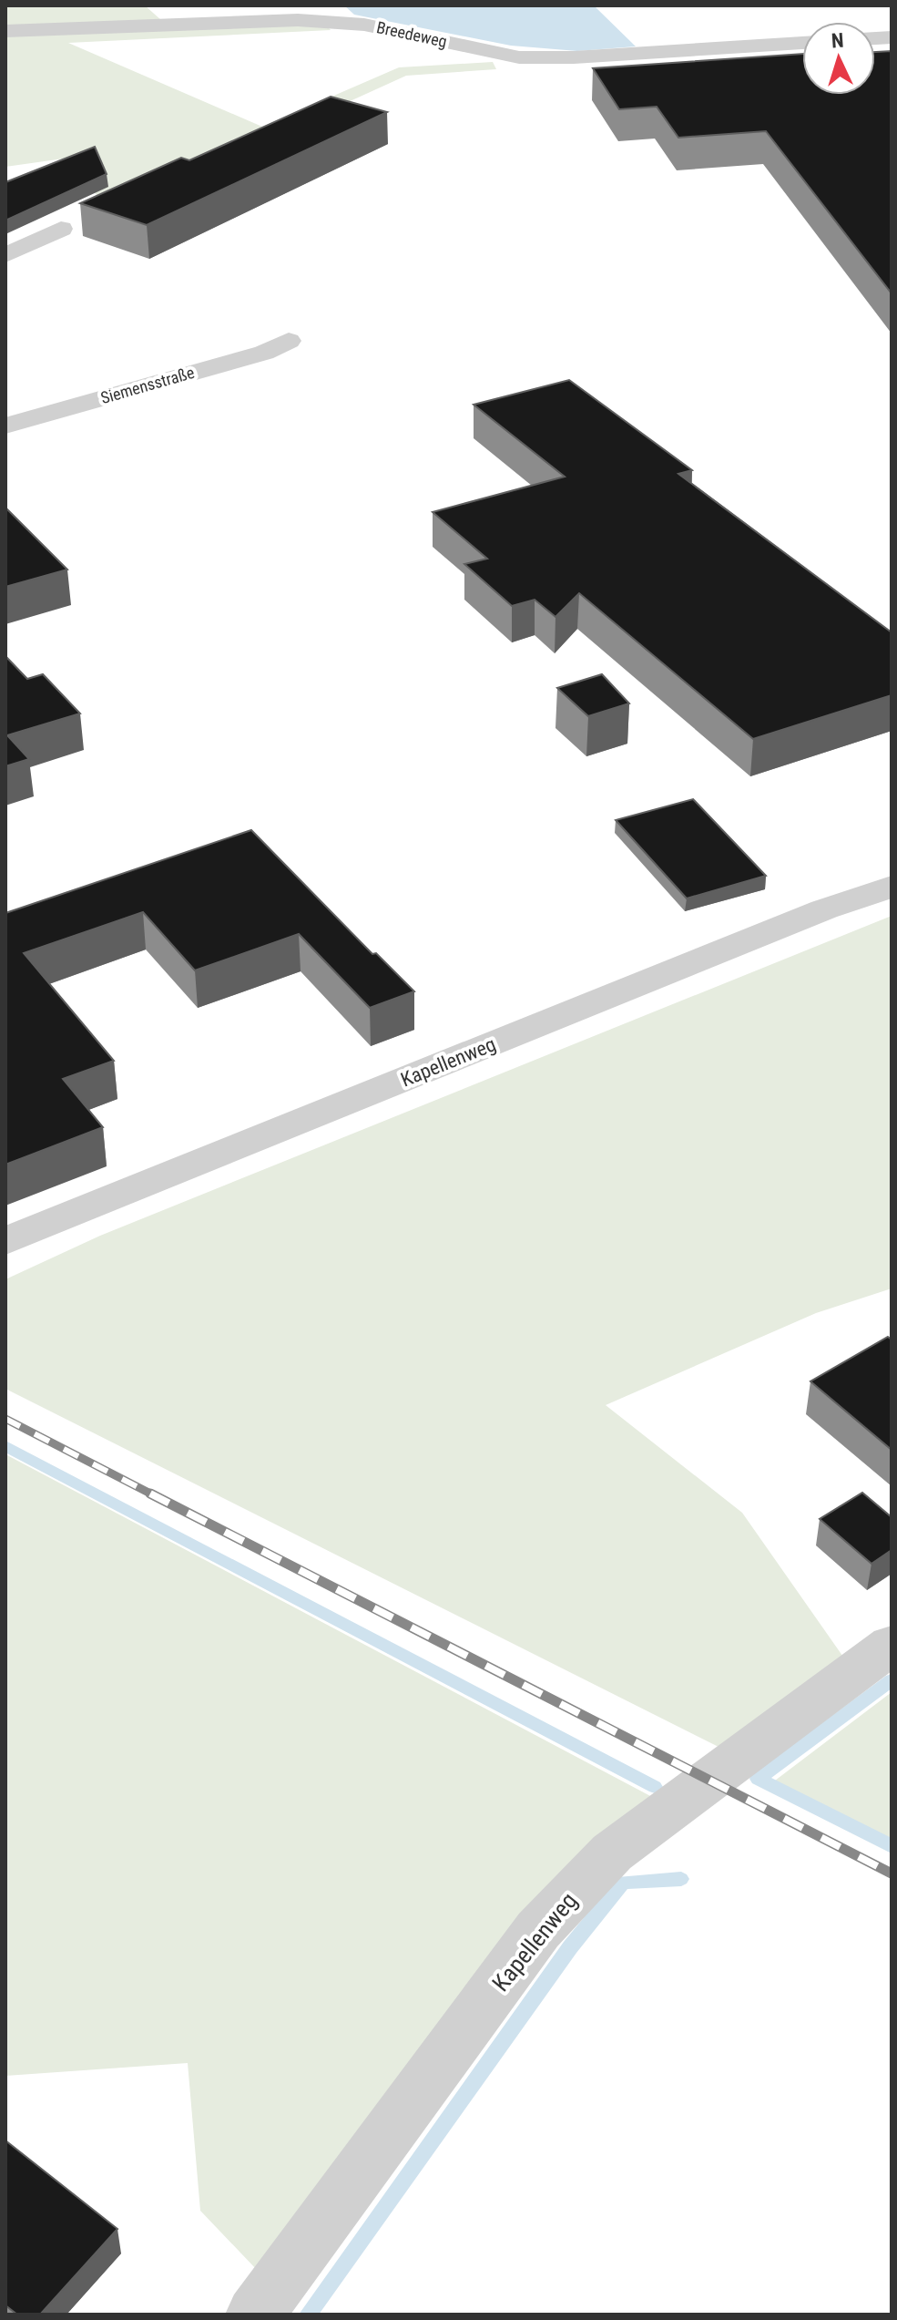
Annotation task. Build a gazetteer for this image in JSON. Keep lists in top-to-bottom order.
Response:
{
  "streets": {
    "street": ["Breedeweg", "Siemensstraße", "Kapellenweg"]
  },
  "north": "top"
}
